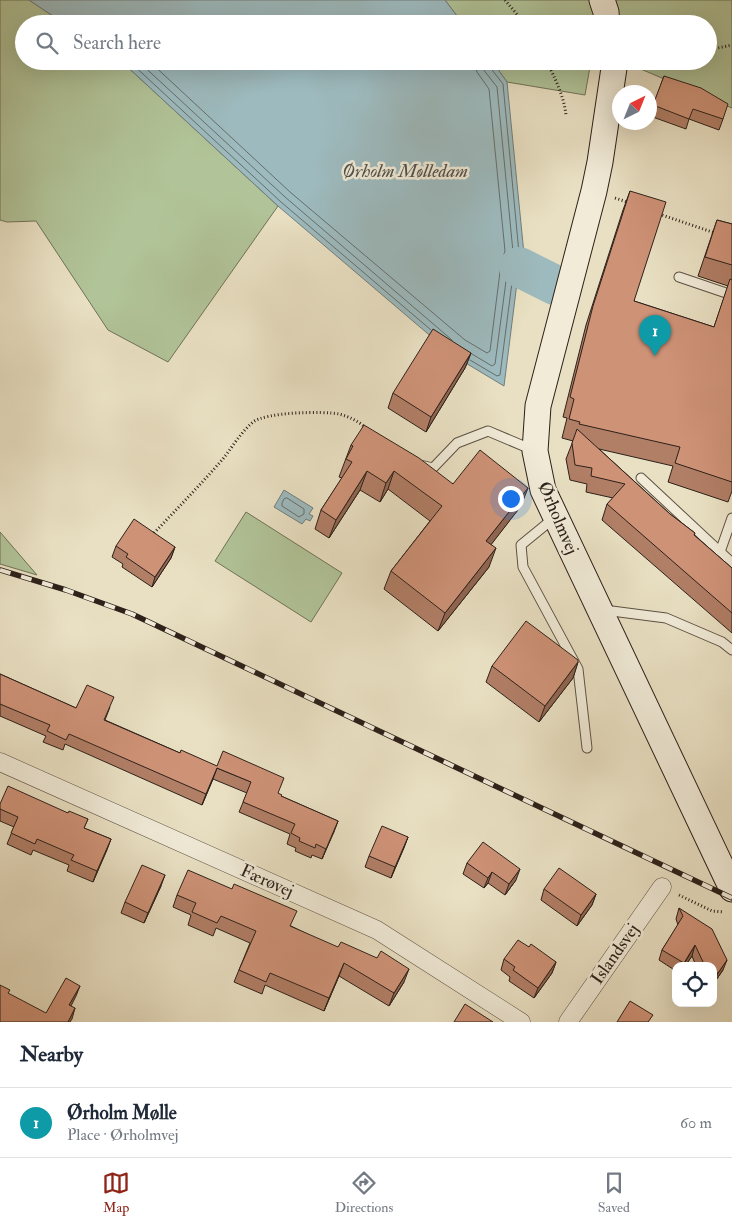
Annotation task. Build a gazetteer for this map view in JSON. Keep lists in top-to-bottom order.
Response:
{
  "streets": {
    "street": ["Ørholmvej", "Færøvej", "Islandsvej"]
  },
  "water": ["Ørholm Mølledam"],
  "north": "top right",
  "page": {
    "search": "Search here",
    "pins": "1",
    "heading": "Nearby",
    "list": [
      {
        "mark": "1",
        "name": "Ørholm Mølle",
        "note": "Place · Ørholmvej",
        "value": "60 m"
      }
    ],
    "nav": ["Map", "Directions", "Saved"]
  }
}
